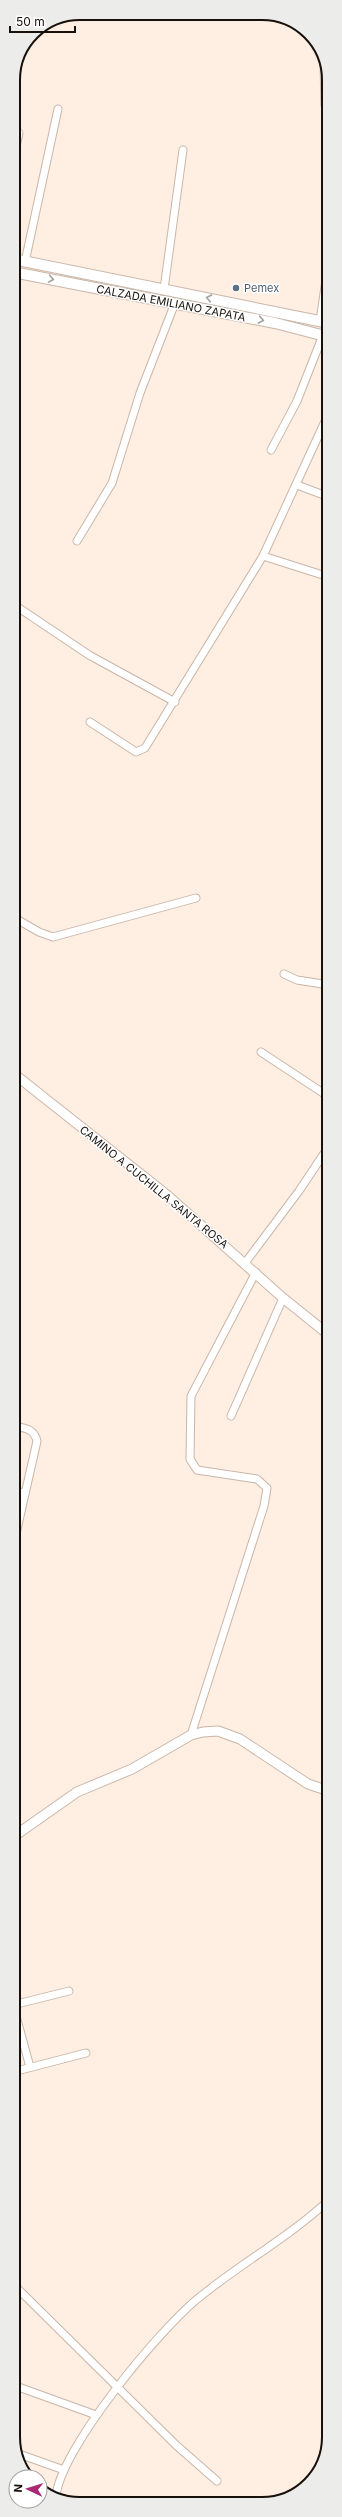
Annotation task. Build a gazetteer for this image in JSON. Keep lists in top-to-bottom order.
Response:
{
  "streets": {
    "main road": ["CALZADA EMILIANO ZAPATA"],
    "street": ["CAMINO A CUCHILLA SANTA ROSA"]
  },
  "places": ["Pemex"],
  "scale_bar": "50 m",
  "north": "left"
}
